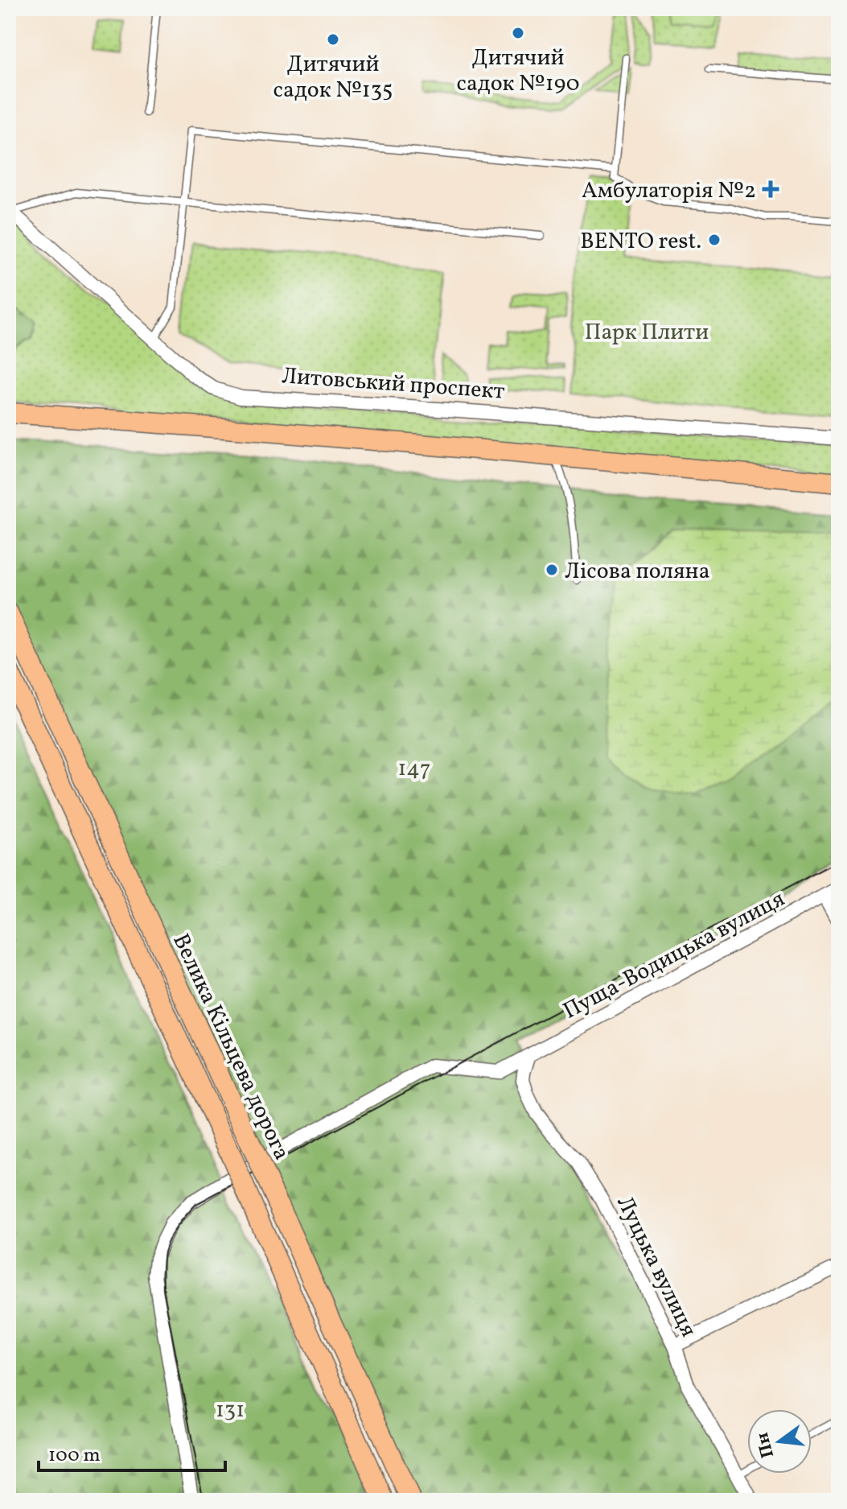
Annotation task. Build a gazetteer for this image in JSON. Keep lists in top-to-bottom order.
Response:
{
  "streets": {
    "main road": ["Велика Кільцева дорога"],
    "street": ["Литовський проспект", "Пуща-Водицька вулиця", "Луцька вулиця"]
  },
  "crossings": [
    ["Пуща-Водицька вулиця", "Луцька вулиця"]
  ],
  "parks": ["Парк Плити", "147", "131"],
  "places": {
    "other": [
      "Дитячий садок №190",
      "Дитячий садок №135",
      "BENTO rest.",
      "Лісова поляна"
    ],
    "health": ["Амбулаторія №2"]
  },
  "scale_bar": "100 m",
  "north": "left"
}
